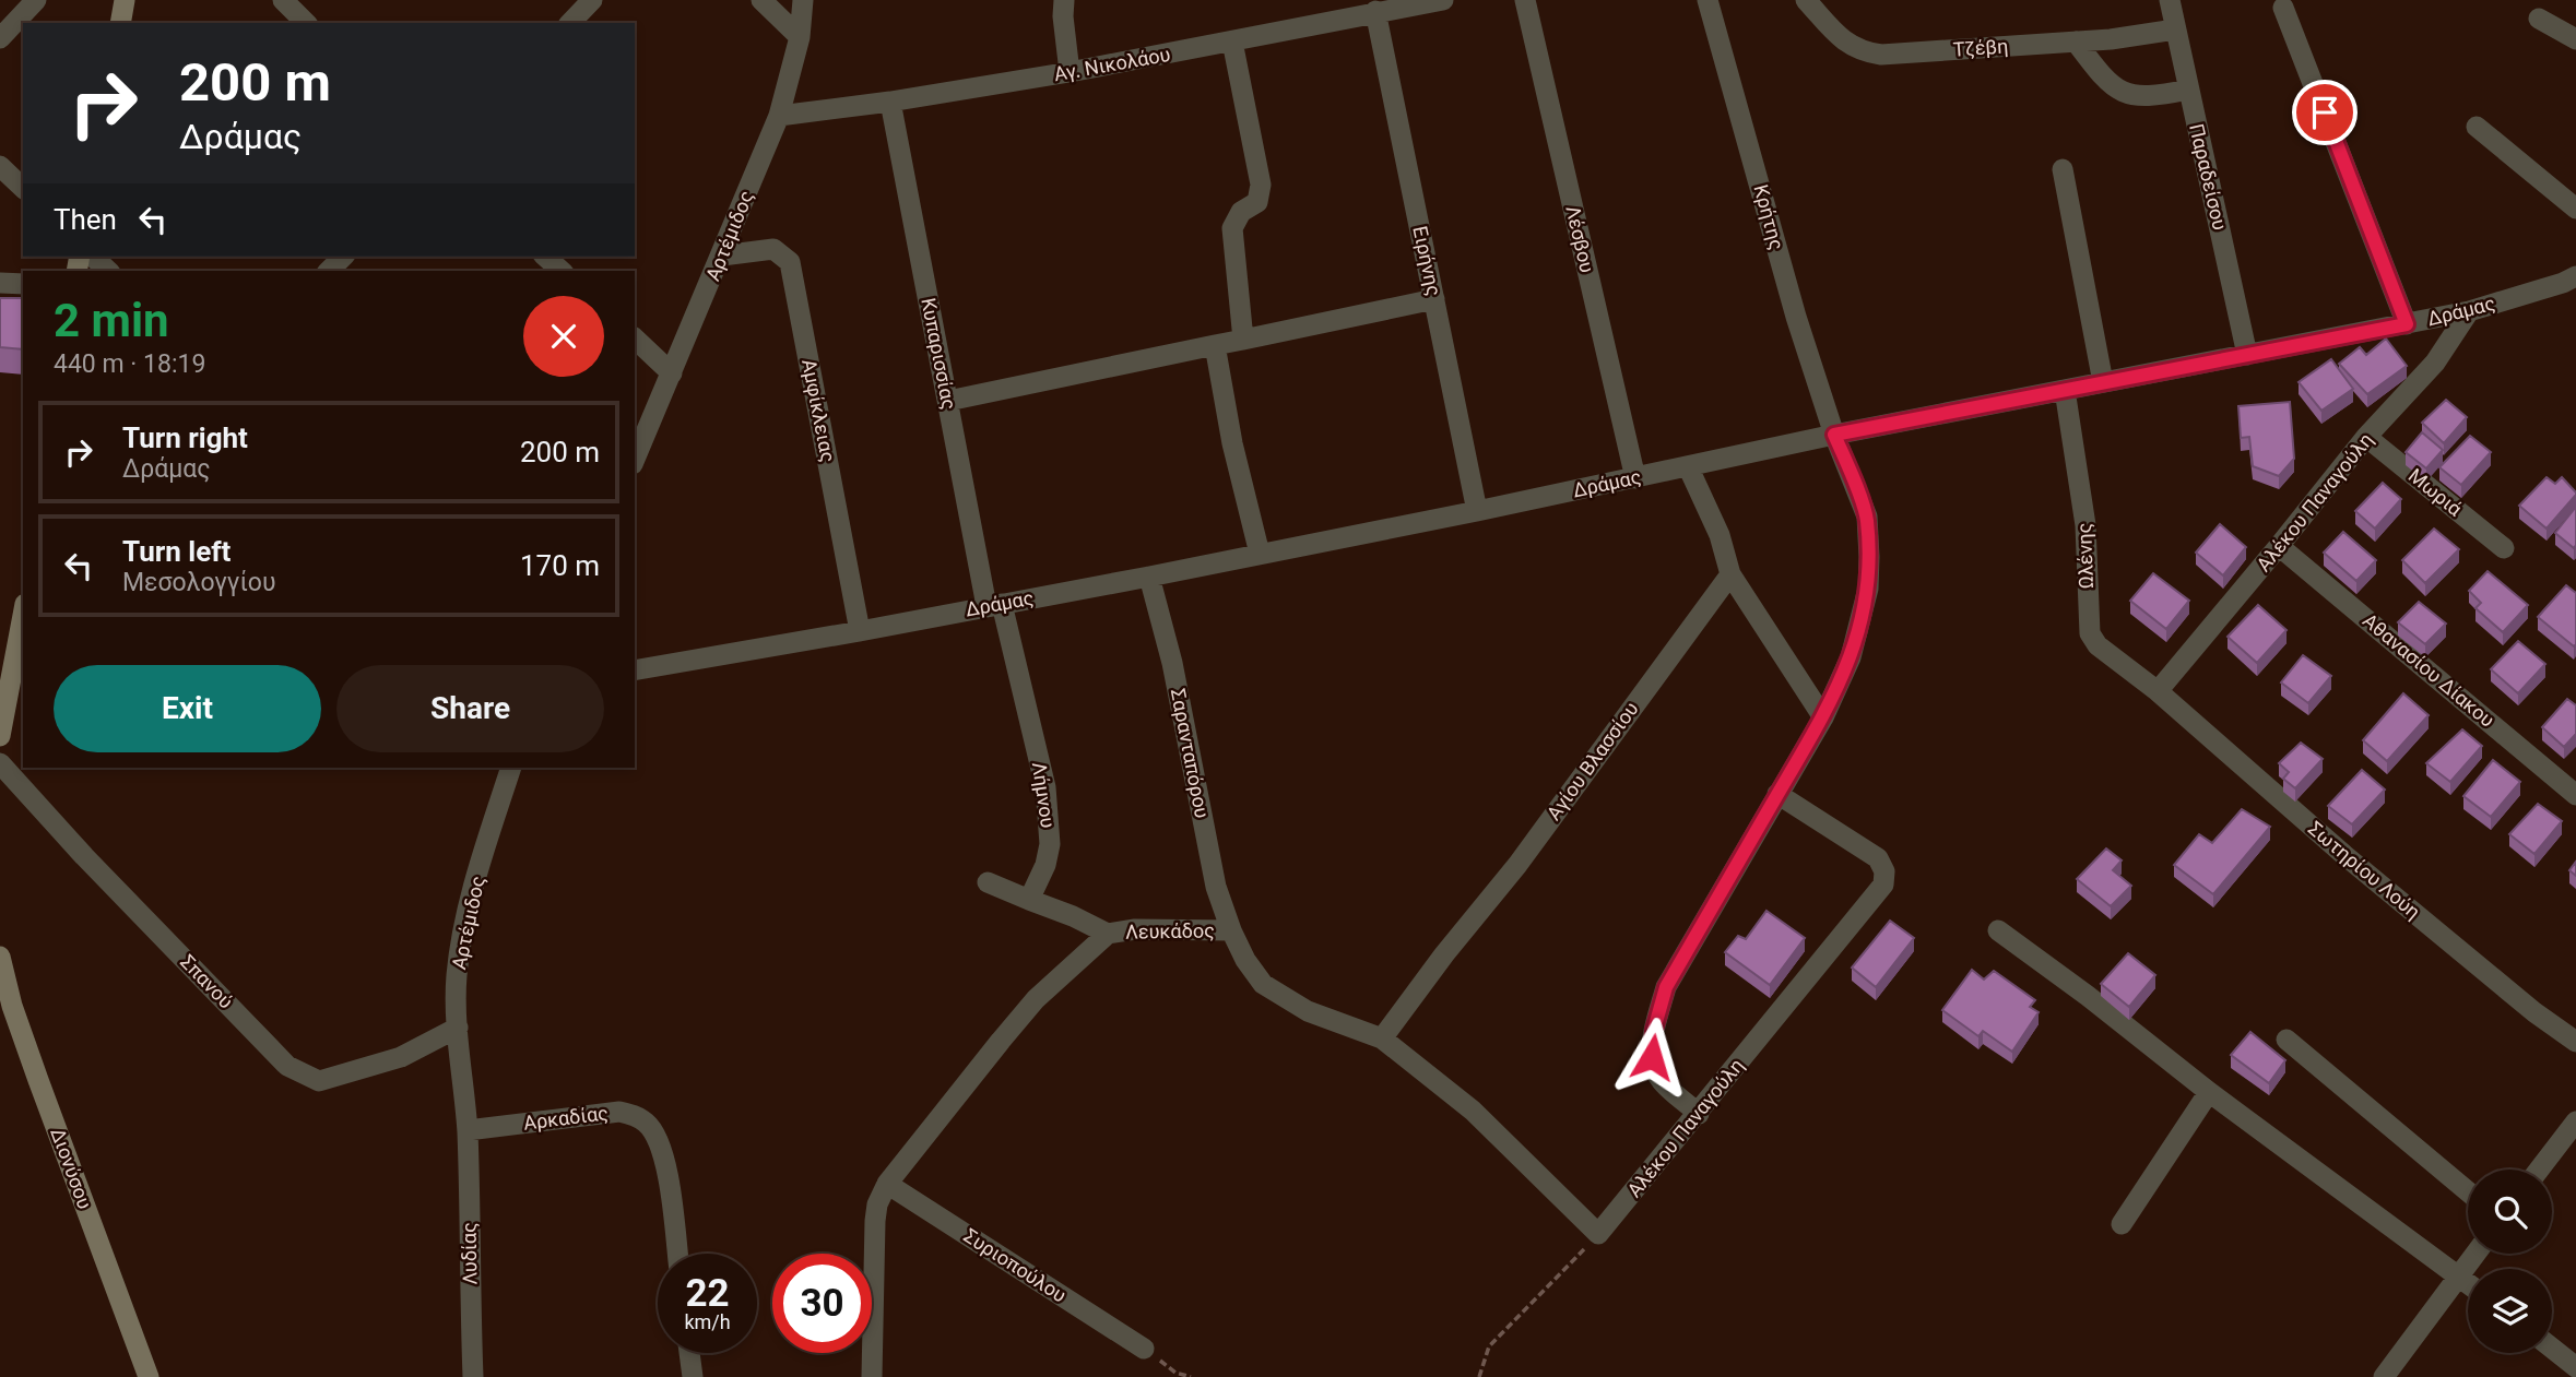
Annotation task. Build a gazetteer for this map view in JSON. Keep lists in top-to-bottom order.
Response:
{
  "streets": {
    "main road": ["Διονύσου"],
    "street": [
      "Τζέβη",
      "Αγ. Νικολάου",
      "Παραδείσου",
      "Κρήτης",
      "Αρτέμιδος",
      "Λέσβου",
      "Ειρήνης",
      "Δράμας",
      "Κυπαρισσίας",
      "Αμφίκλειας",
      "Μωριά",
      "Αλέκου Παναγούλη",
      "Ωλένης",
      "Αθανασίου Δίακου",
      "Σαρανταπόρου",
      "Αγίου Βλασσίου",
      "Λήμνου",
      "Σωτηρίου Λούη",
      "Λευκάδος",
      "Σπανού",
      "Αρκαδίας",
      "Λυδίας",
      "Συριοπούλου"
    ]
  },
  "crossings": [
    ["Τζέβη", "Παραδείσου"],
    ["Αγ. Νικολάου", "Αρτέμιδος"],
    ["Αγ. Νικολάου", "Ειρήνης"],
    ["Αγ. Νικολάου", "Κυπαρισσίας"],
    ["Παραδείσου", "Δράμας"],
    ["Κρήτης", "Δράμας"],
    ["Κρήτης", "Αλέκου Παναγούλη"],
    ["Αρτέμιδος", "Αμφίκλειας"],
    ["Αρτέμιδος", "Σπανού"],
    ["Αρτέμιδος", "Αρκαδίας"],
    ["Αρτέμιδος", "Λυδίας"],
    ["Λέσβου", "Δράμας"],
    ["Ειρήνης", "Δράμας"],
    ["Δράμας", "Κυπαρισσίας"],
    ["Δράμας", "Αμφίκλειας"],
    ["Δράμας", "Αλέκου Παναγούλη"],
    ["Δράμας", "Ωλένης"],
    ["Δράμας", "Σαρανταπόρου"],
    ["Δράμας", "Λήμνου"],
    ["Κυπαρισσίας", "Λήμνου"],
    ["Μωριά", "Αλέκου Παναγούλη"],
    ["Αλέκου Παναγούλη", "Ωλένης"],
    ["Αλέκου Παναγούλη", "Αθανασίου Δίακου"],
    ["Αλέκου Παναγούλη", "Σωτηρίου Λούη"],
    ["Αλέκου Παναγούλη", "Λευκάδος"],
    ["Ωλένης", "Σωτηρίου Λούη"],
    ["Σαρανταπόρου", "Λευκάδος"],
    ["Αγίου Βλασσίου", "Λευκάδος"],
    ["Λευκάδος", "Συριοπούλου"],
    ["Αρκαδίας", "Λυδίας"]
  ],
  "page": {
    "turn": ["200 m", "Δράμας"],
    "then": "Then",
    "heading": ["2 min", "440 m · 18:19"],
    "list": [
      {
        "name": "Turn right",
        "note": "Δράμας",
        "value": "200 m"
      },
      {
        "name": "Turn left",
        "note": "Μεσολογγίου",
        "value": "170 m"
      }
    ],
    "buttons": ["Exit", "Share"],
    "speed": "22 km/h",
    "limit": "30"
  }
}
